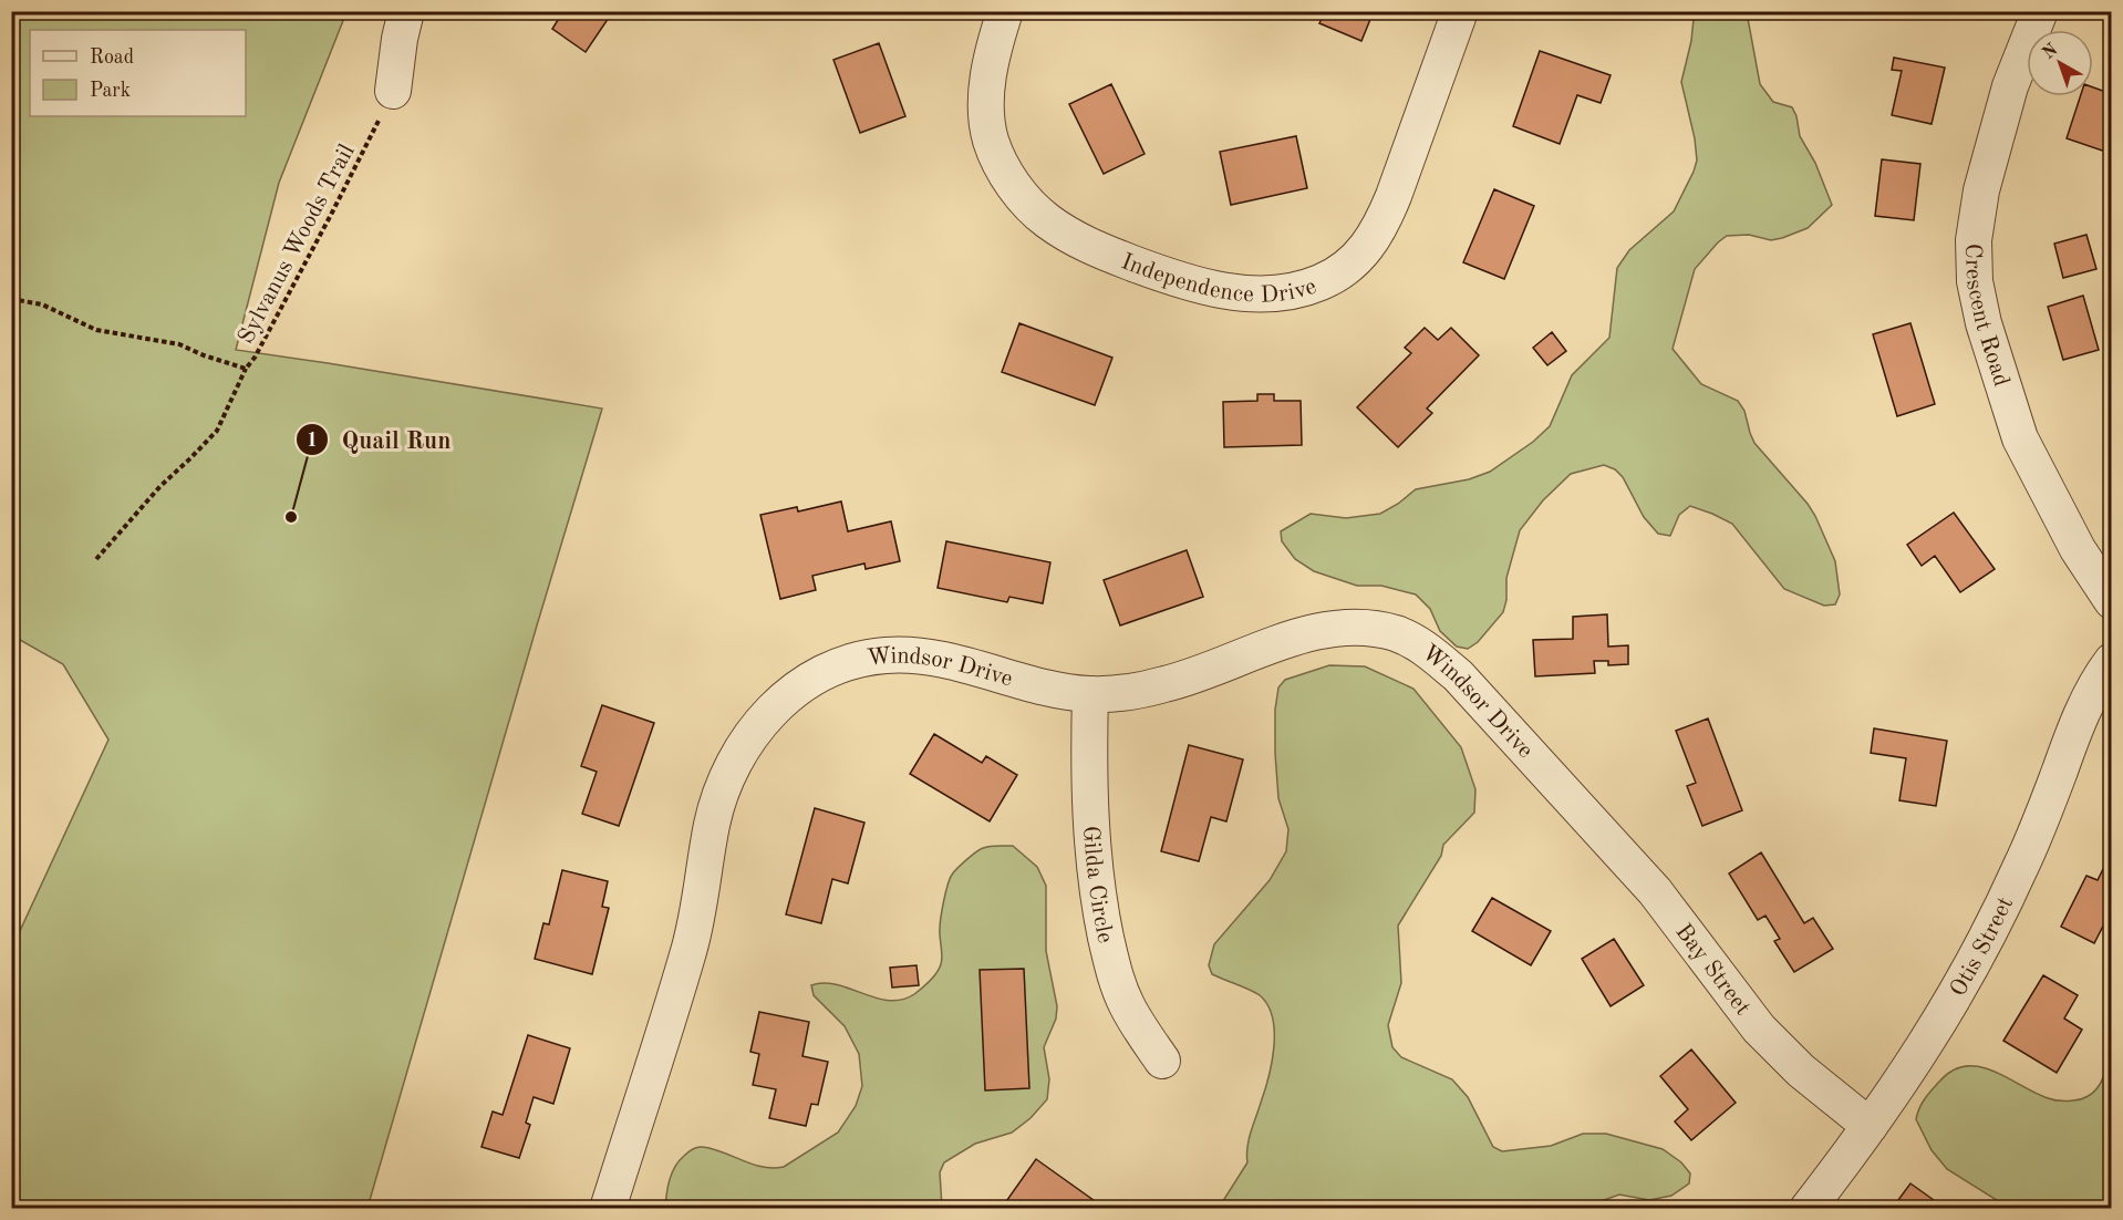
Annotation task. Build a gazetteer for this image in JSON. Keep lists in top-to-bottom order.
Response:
{
  "streets": {
    "street": [
      "Independence Drive",
      "Crescent Road",
      "Windsor Drive",
      "Gilda Circle",
      "Otis Street",
      "Bay Street"
    ],
    "path": ["Sylvanus Woods Trail"]
  },
  "crossings": [
    ["Windsor Drive", "Gilda Circle"],
    ["Windsor Drive", "Bay Street"],
    ["Otis Street", "Bay Street"]
  ],
  "places": ["Quail Run"],
  "legend": ["Road", "Park"],
  "north": "top left"
}
